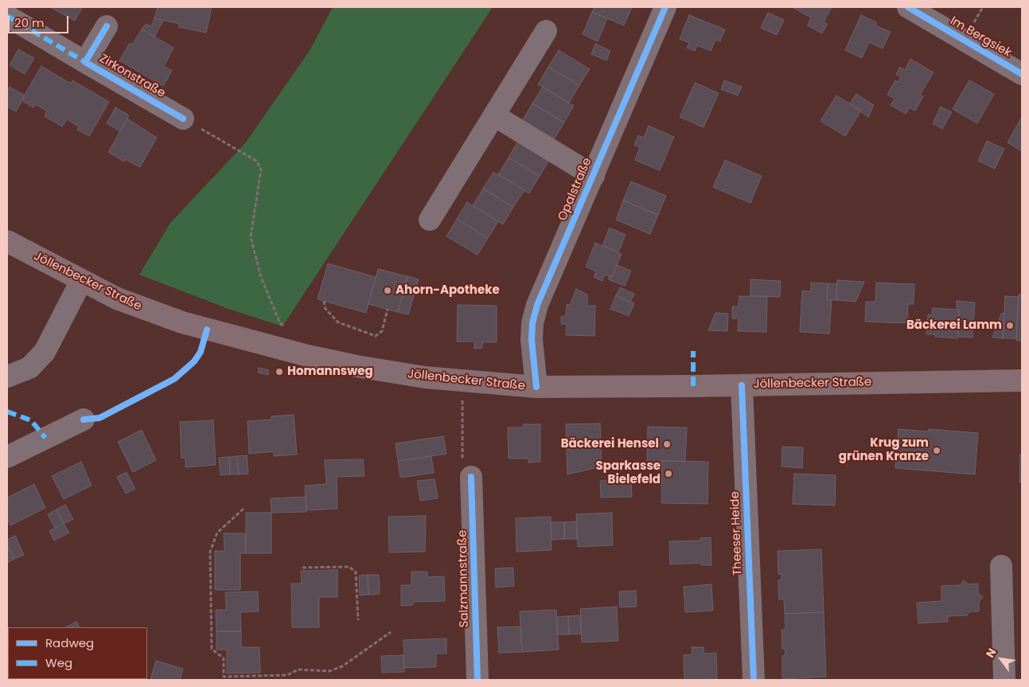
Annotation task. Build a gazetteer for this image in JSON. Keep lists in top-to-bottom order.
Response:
{
  "streets": {
    "main road": ["Jöllenbecker Straße"],
    "street": [
      "Im Bergsiek",
      "Zirkonstraße",
      "Opalstraße",
      "Theeser Heide",
      "Salzmannstraße"
    ]
  },
  "crossings": [
    ["Opalstraße", "Jöllenbecker Straße"],
    ["Jöllenbecker Straße", "Theeser Heide"]
  ],
  "places": [
    "Ahorn-Apotheke",
    "Bäckerei Lamm",
    "Homannsweg",
    "Bäckerei Hensel",
    "Krug zum grünen Kranze",
    "Sparkasse Bielefeld"
  ],
  "legend": ["Radweg", "Weg"],
  "scale_bar": "20 m",
  "north": "top left"
}
